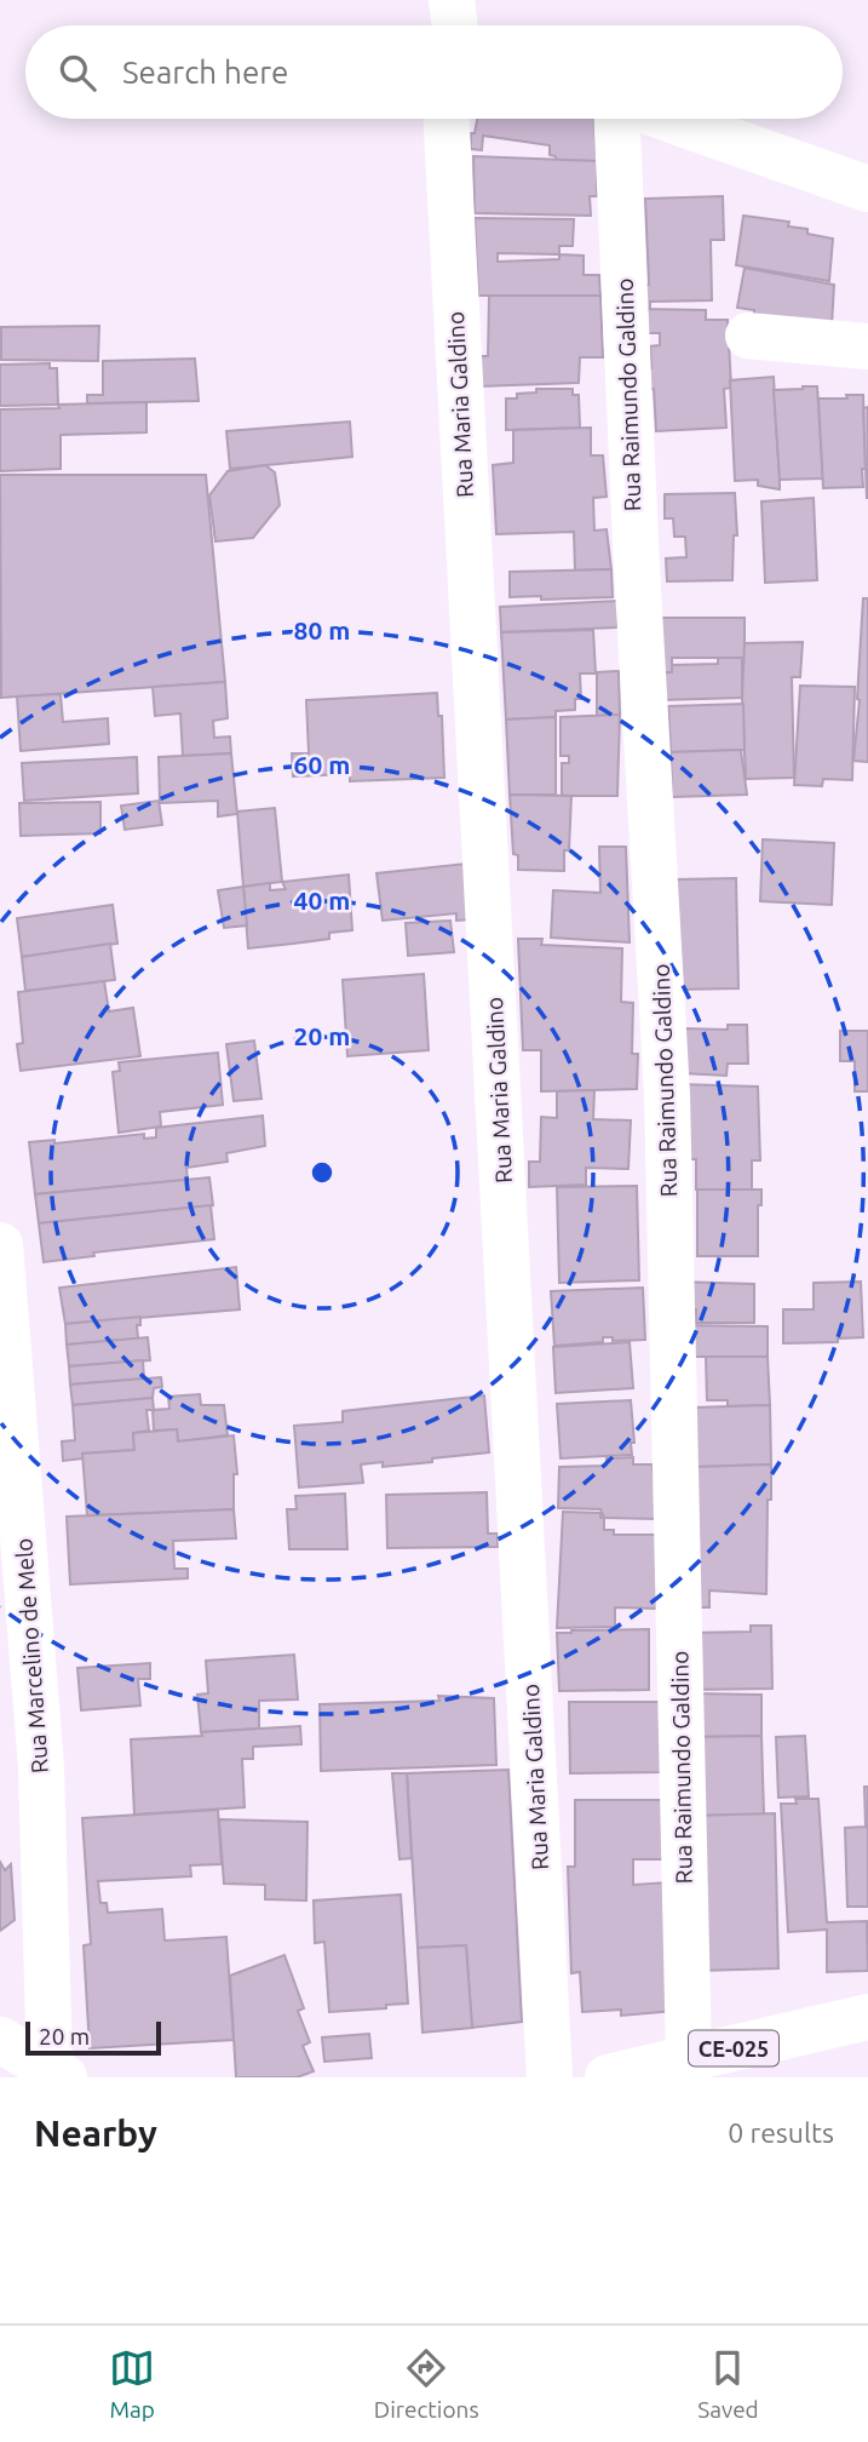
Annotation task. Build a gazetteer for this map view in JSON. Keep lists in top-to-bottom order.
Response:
{
  "streets": {
    "main road": [
      "Rua Raimundo Galdino",
      "Rua Maria Galdino",
      "Rua Marcelino de Melo",
      "CE-025"
    ]
  },
  "crossings": [
    ["Rua Raimundo Galdino", "CE-025"]
  ],
  "scale_bar": "20 m",
  "page": {
    "search": "Search here",
    "scale": "20 m",
    "heading": ["Nearby", "0 results"],
    "nav": ["Map", "Directions", "Saved"]
  },
  "rings": [
    "80 m",
    "60 m",
    "40 m",
    "20 m"
  ]
}
